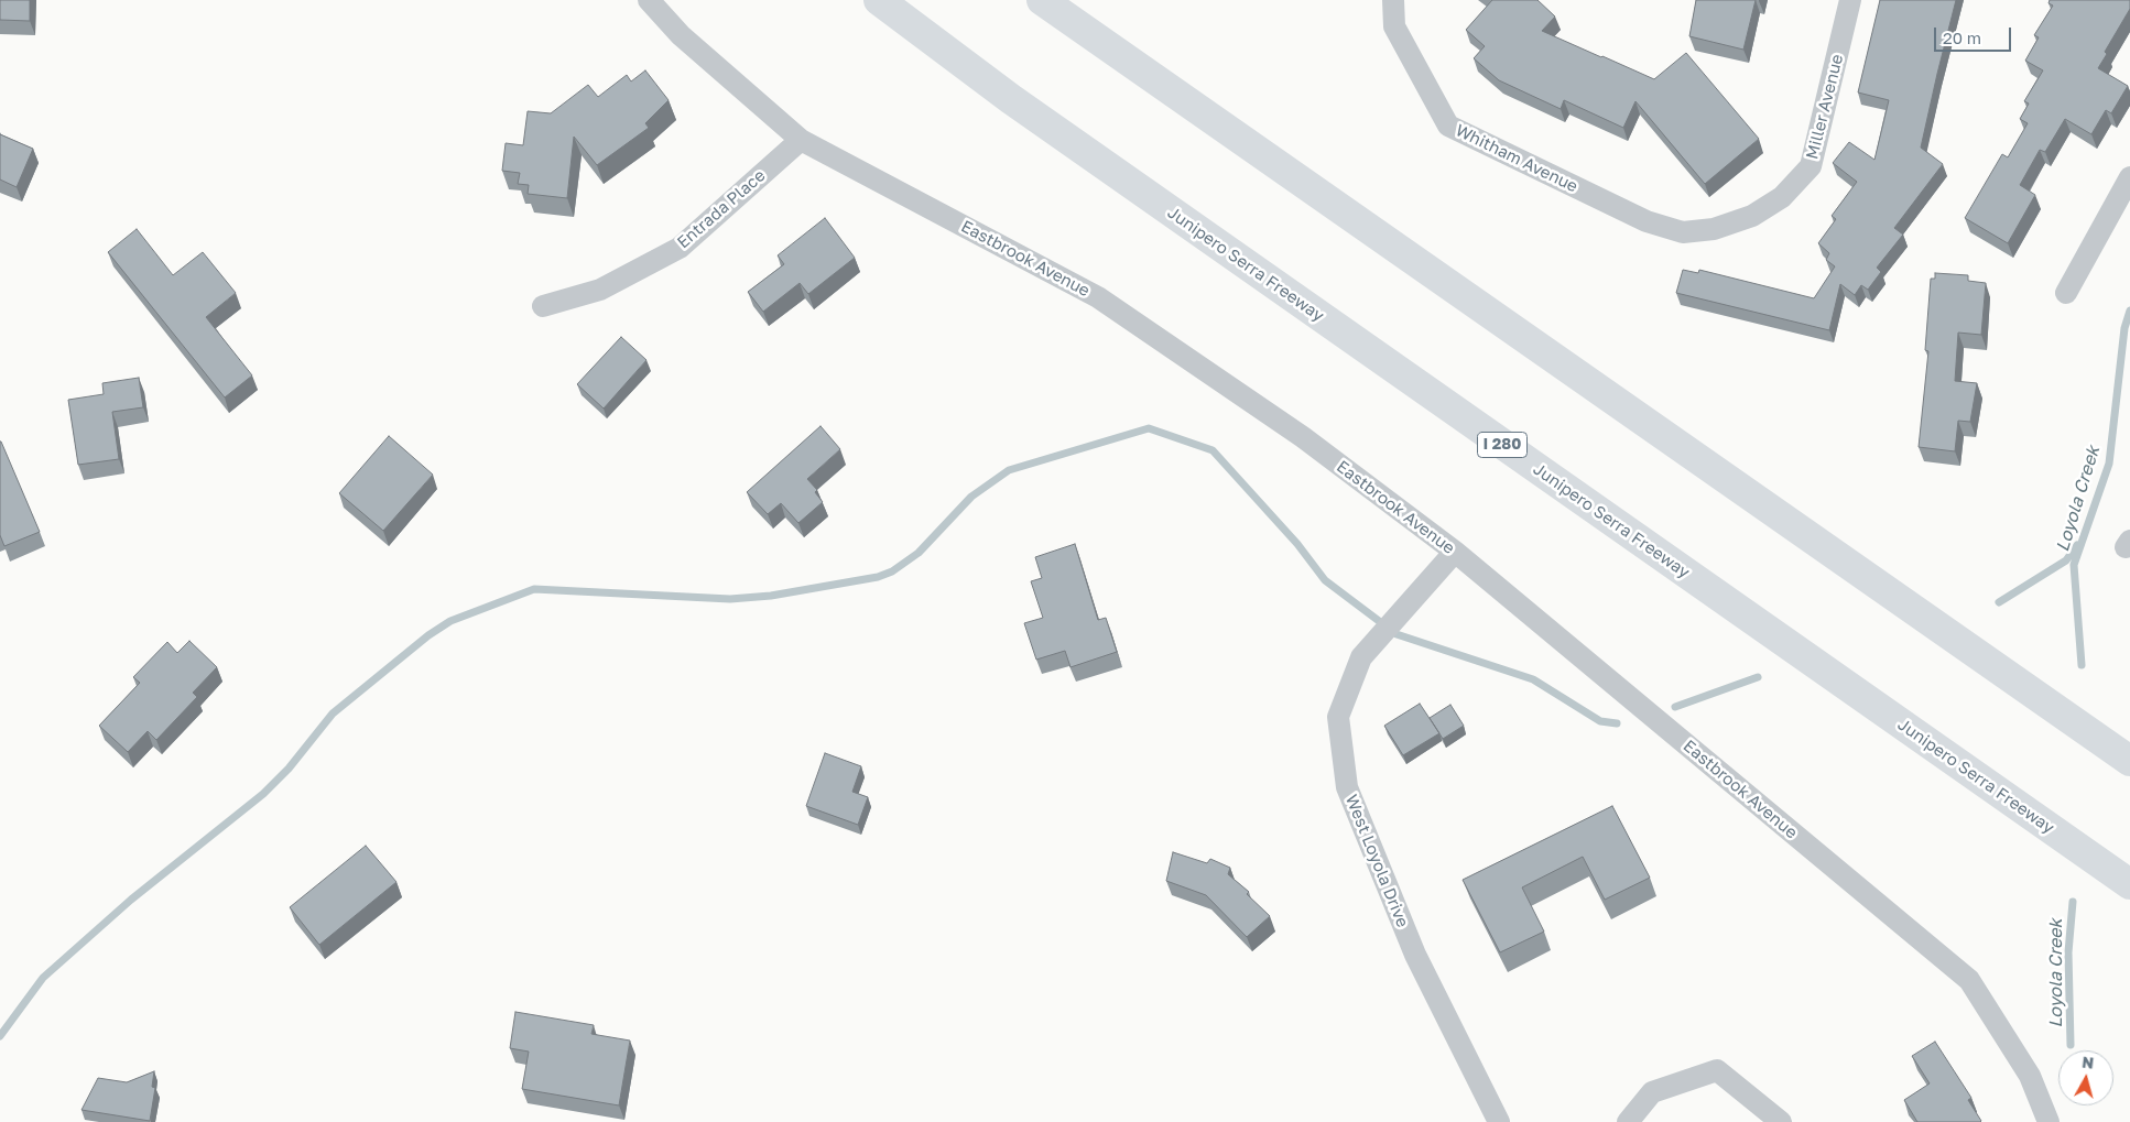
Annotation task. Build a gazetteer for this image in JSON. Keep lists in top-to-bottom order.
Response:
{
  "streets": {
    "highway": ["Junipero Serra Freeway", "I 280"],
    "street": [
      "Miller Avenue",
      "Whitham Avenue",
      "Entrada Place",
      "Eastbrook Avenue",
      "West Loyola Drive"
    ]
  },
  "crossings": [
    ["Miller Avenue", "Whitham Avenue"],
    ["Entrada Place", "Eastbrook Avenue"],
    ["Eastbrook Avenue", "West Loyola Drive"]
  ],
  "water": ["Loyola Creek"],
  "scale_bar": "20 m",
  "north": "top"
}
